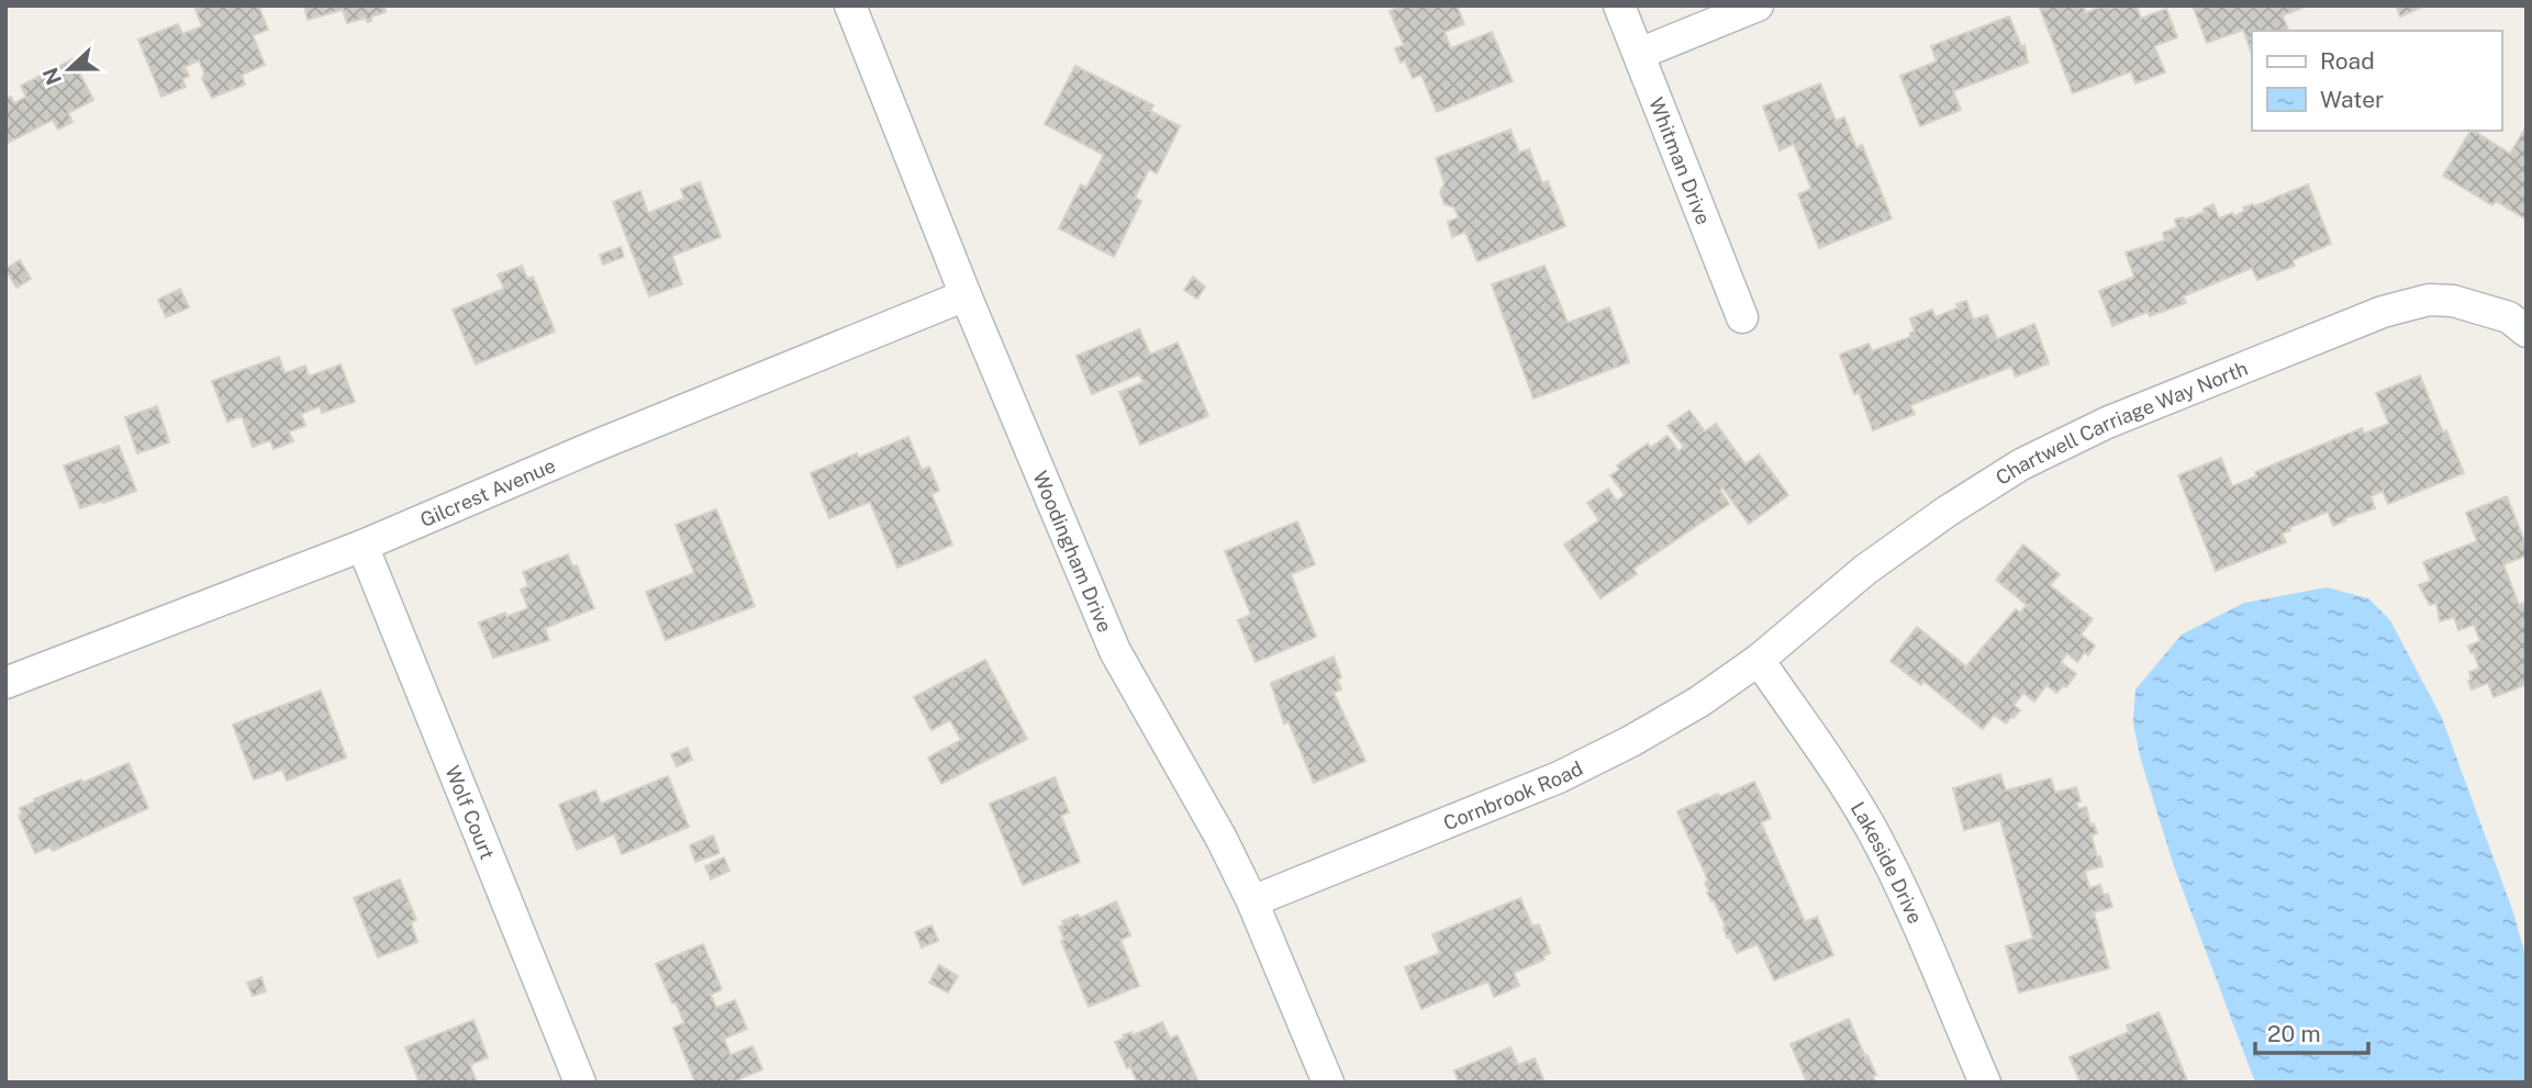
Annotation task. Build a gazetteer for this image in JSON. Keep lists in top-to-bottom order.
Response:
{
  "streets": {
    "street": [
      "Whitman Drive",
      "Chartwell Carriage Way North",
      "Gilcrest Avenue",
      "Woodingham Drive",
      "Cornbrook Road",
      "Wolf Court",
      "Lakeside Drive"
    ]
  },
  "crossings": [
    ["Chartwell Carriage Way North", "Cornbrook Road"],
    ["Chartwell Carriage Way North", "Lakeside Drive"],
    ["Gilcrest Avenue", "Woodingham Drive"],
    ["Gilcrest Avenue", "Wolf Court"],
    ["Woodingham Drive", "Cornbrook Road"],
    ["Cornbrook Road", "Lakeside Drive"]
  ],
  "legend": ["Road", "Water"],
  "scale_bar": "20 m",
  "north": "left"
}
